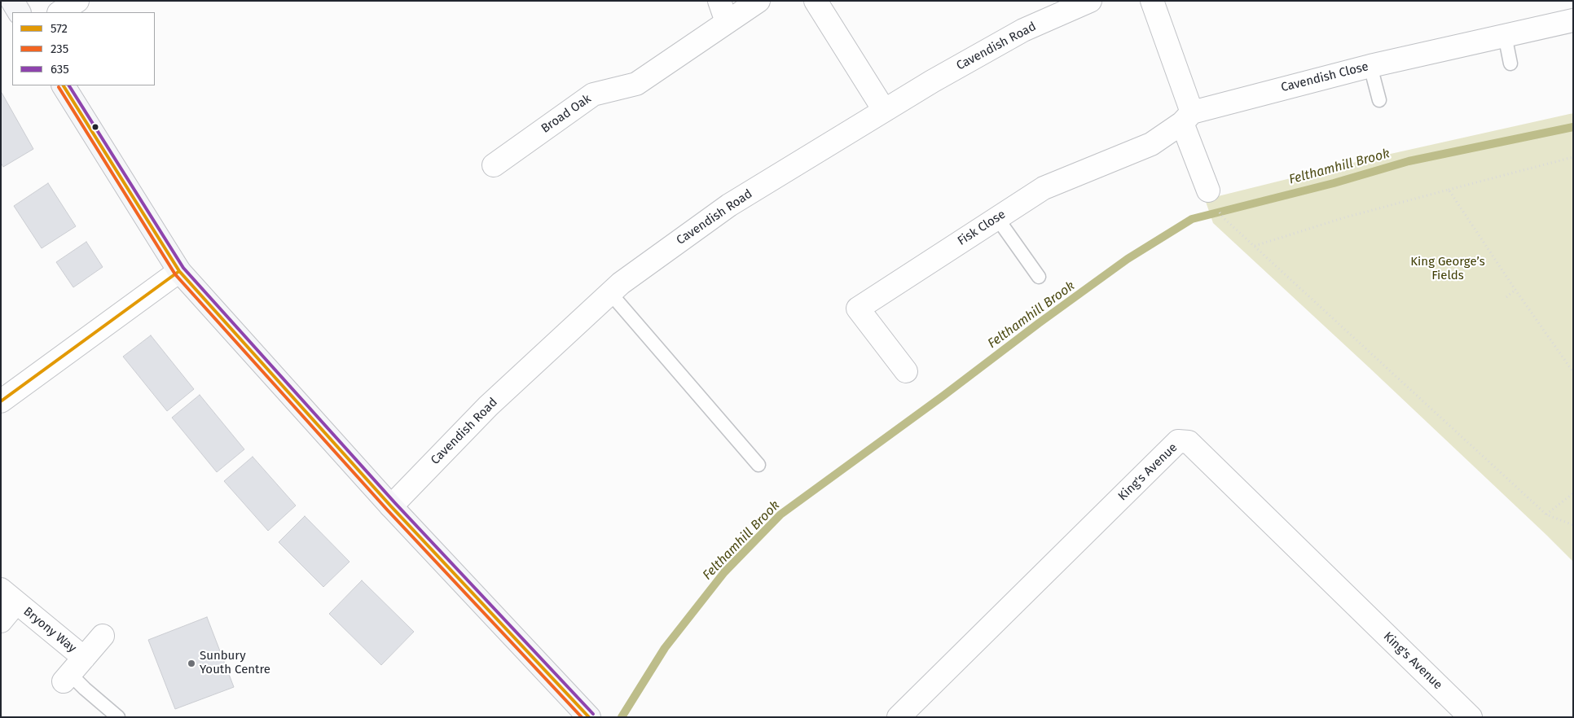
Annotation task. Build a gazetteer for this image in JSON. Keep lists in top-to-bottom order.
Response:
{
  "streets": {
    "street": [
      "Cavendish Road",
      "Cavendish Close",
      "Broad Oak",
      "Fisk Close",
      "King's Avenue",
      "Bryony Way"
    ]
  },
  "crossings": [
    ["Cavendish Close", "Fisk Close"]
  ],
  "water": ["Felthamhill Brook"],
  "parks": ["King George’s Fields"],
  "places": ["Sunbury Youth Centre"],
  "lines": ["transit line 572", "transit line 635", "transit line 235"],
  "legend": ["572", "235", "635"]
}
